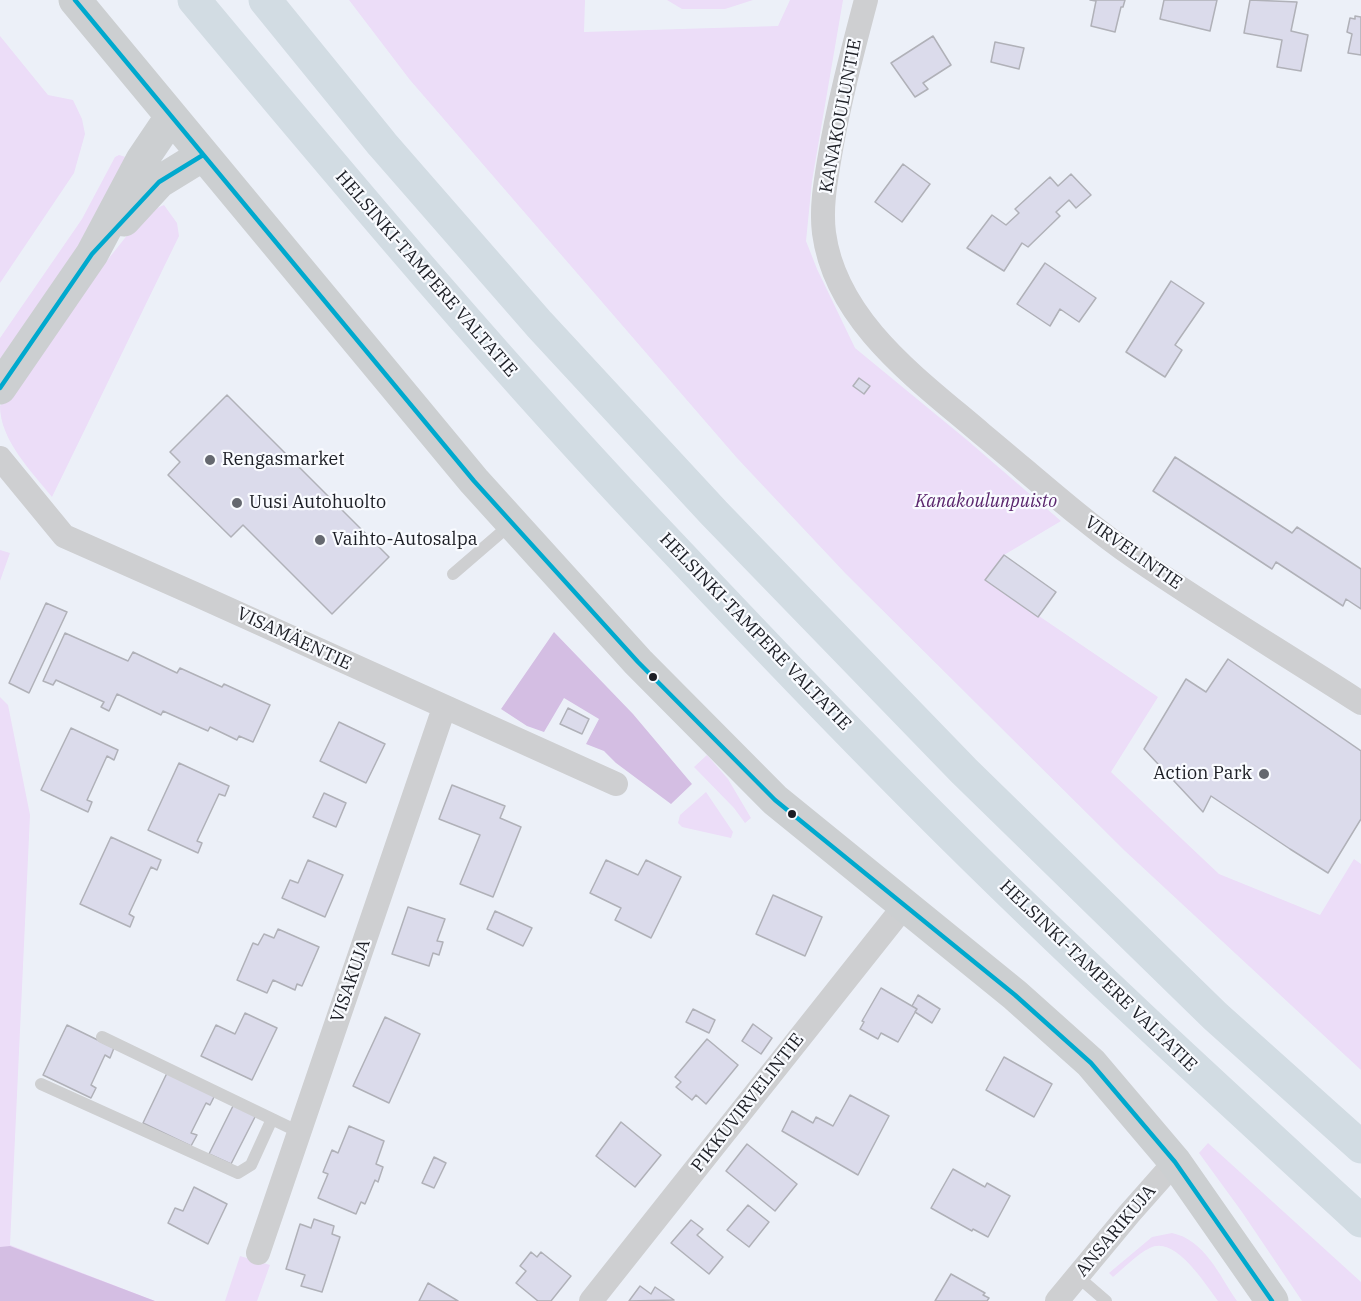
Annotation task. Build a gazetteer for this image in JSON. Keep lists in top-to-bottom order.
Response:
{
  "streets": {
    "highway": ["HELSINKI-TAMPERE VALTATIE"],
    "street": [
      "KANAKOULUNTIE",
      "VIRVELINTIE",
      "VISAMÄENTIE",
      "VISAKUJA",
      "PIKKUVIRVELINTIE",
      "ANSARIKUJA"
    ]
  },
  "crossings": [
    ["KANAKOULUNTIE", "VIRVELINTIE"],
    ["VISAMÄENTIE", "VISAKUJA"]
  ],
  "parks": ["Kanakoulunpuisto"],
  "places": [
    "Rengasmarket",
    "Uusi Autohuolto",
    "Vaihto-Autosalpa",
    "Action Park"
  ]
}
